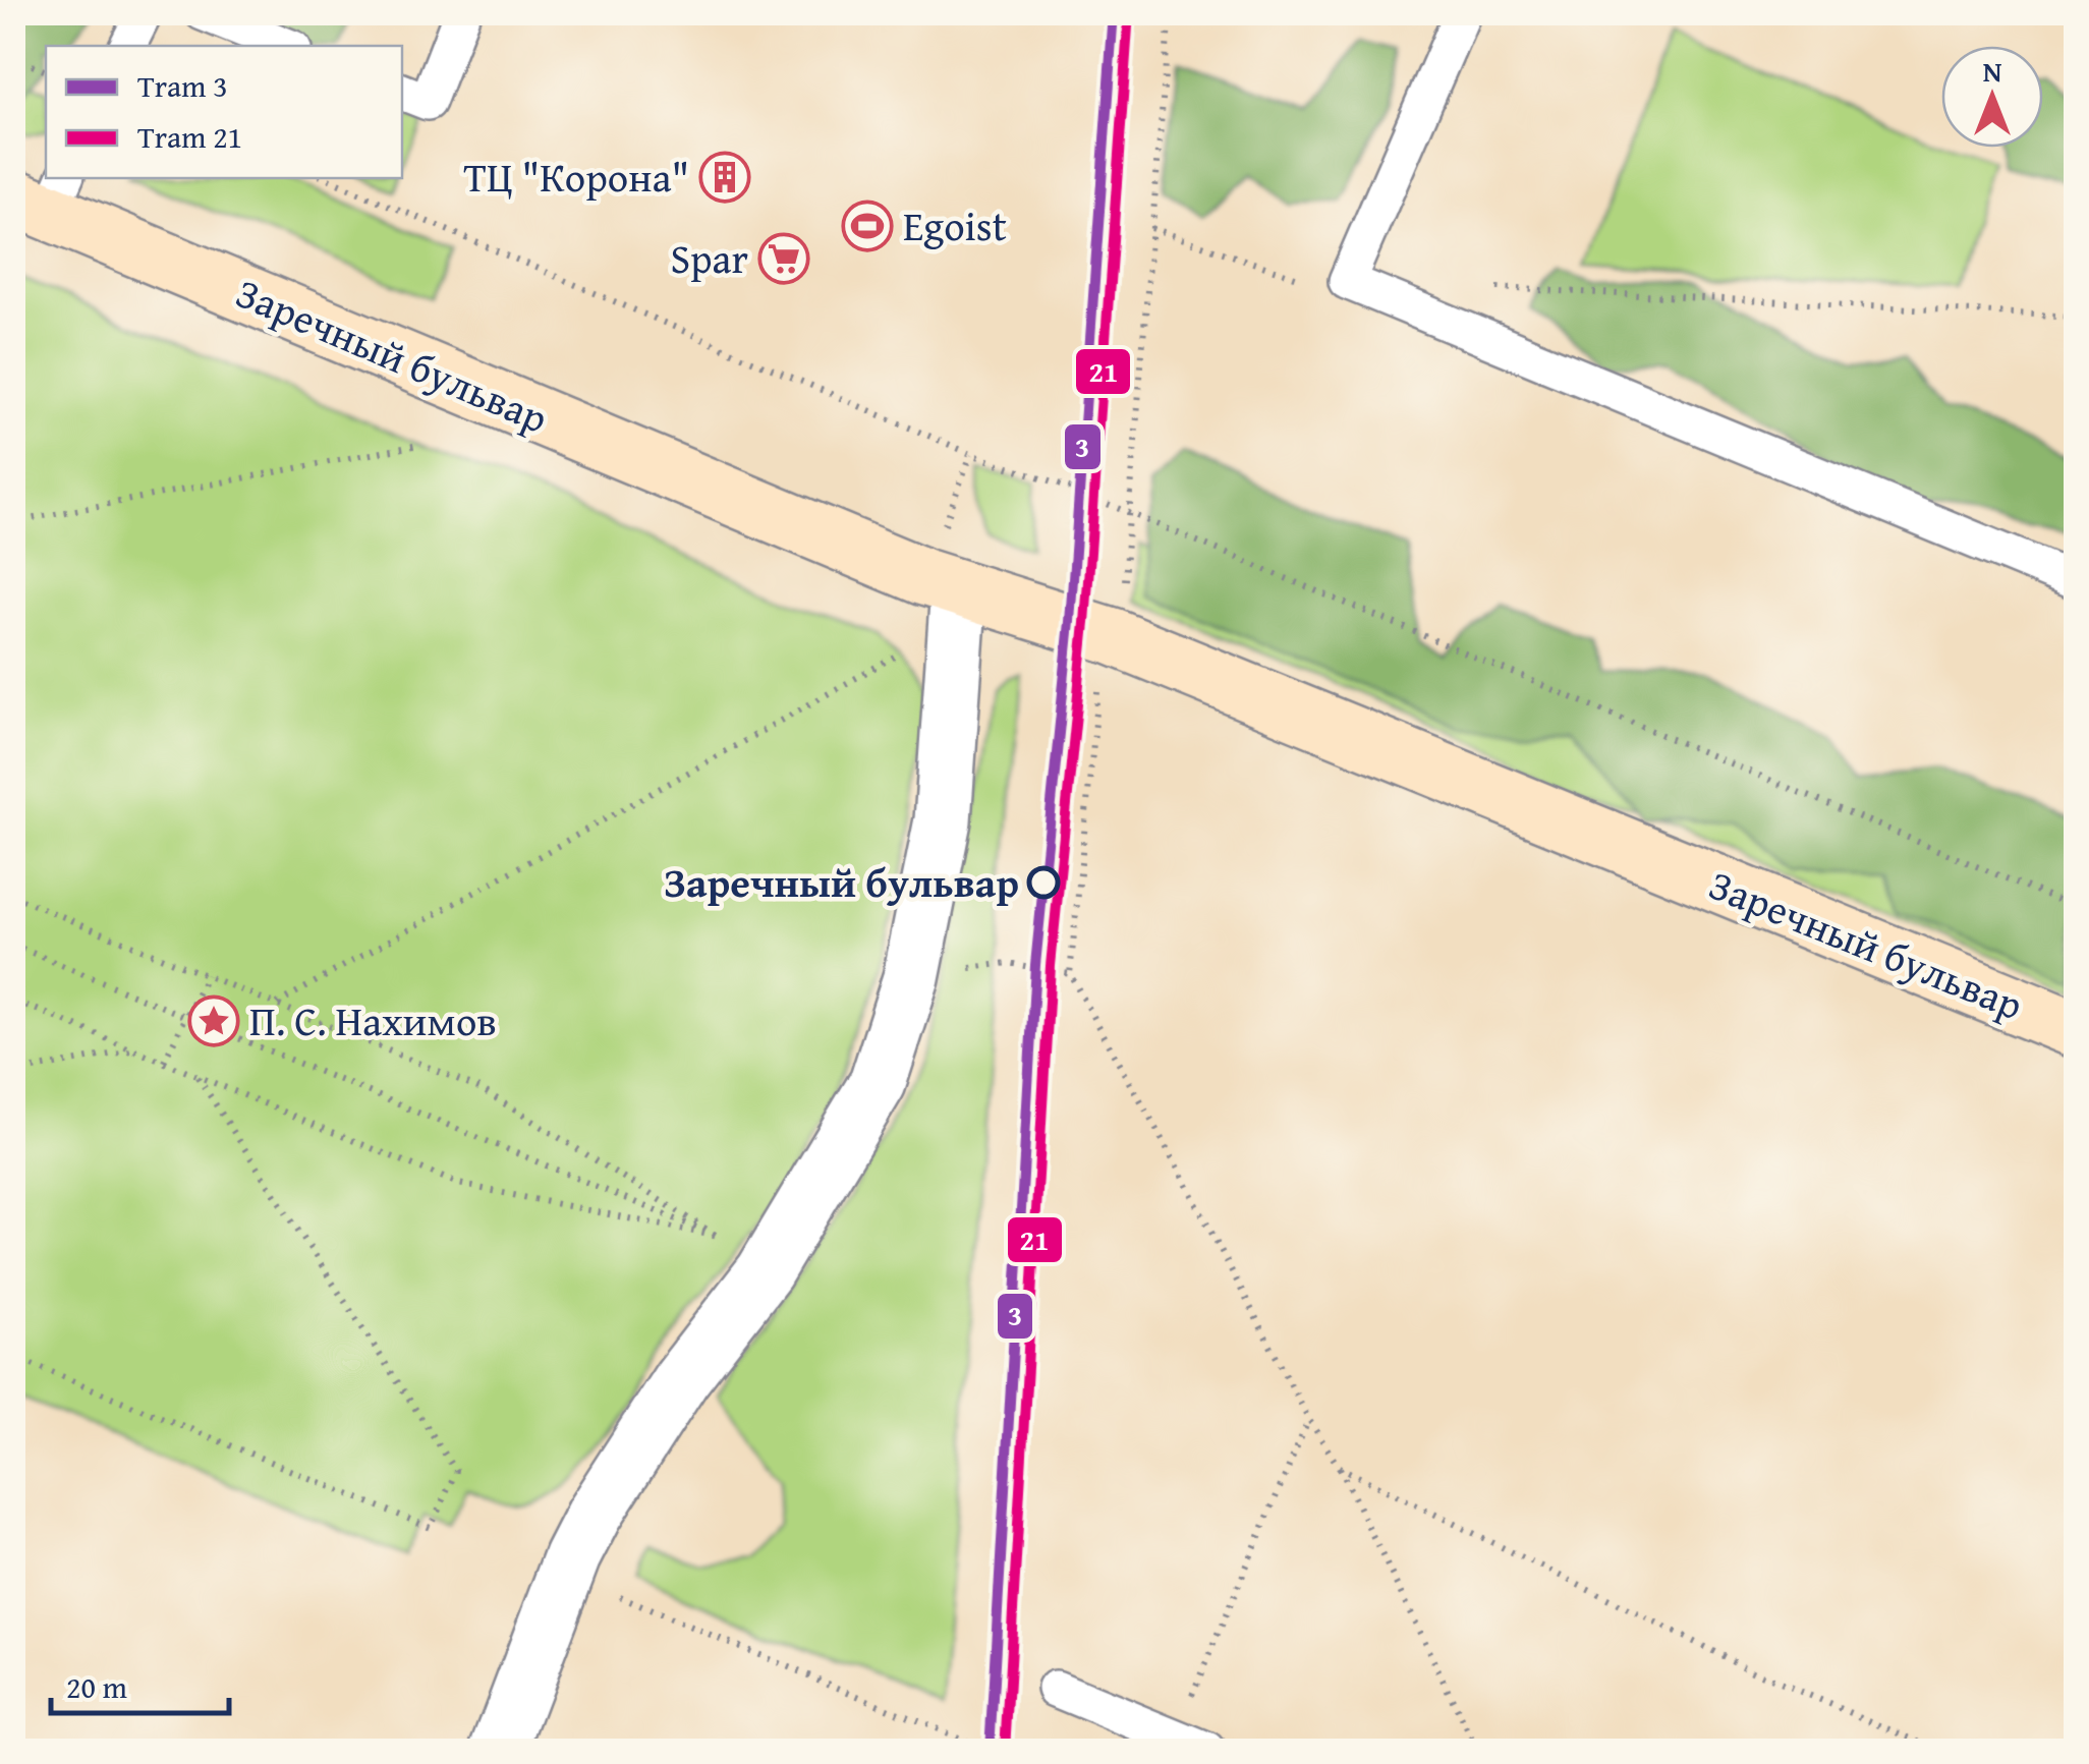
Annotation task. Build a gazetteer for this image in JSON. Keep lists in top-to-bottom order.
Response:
{
  "streets": {
    "street": ["Заречный бульвар"]
  },
  "places": {
    "building": ["ТЦ \"Корона\""],
    "sports": ["Egoist"],
    "supermarket": ["Spar"],
    "other": ["Заречный бульвар"],
    "place": ["П. С. Нахимов"]
  },
  "lines": ["tram line 3", "tram line 21"],
  "legend": ["Tram 3", "Tram 21"],
  "scale_bar": "20 m",
  "north": "top"
}
